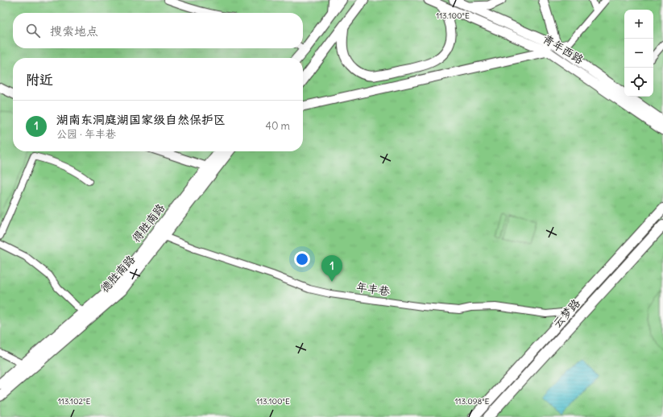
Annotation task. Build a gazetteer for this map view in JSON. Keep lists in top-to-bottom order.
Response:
{
  "streets": {
    "main road": [
      "青年西路",
      "得胜南路",
      "德胜南路",
      "云梦路"
    ],
    "street": ["年丰巷"]
  },
  "crossings": [
    ["德胜南路", "年丰巷"]
  ],
  "page": {
    "map_buttons": ["+", "−"],
    "search": "搜索地点",
    "heading": "附近",
    "list": [
      {
        "mark": "1",
        "name": "湖南东洞庭湖国家级自然保护区",
        "note": "公园 · 年丰巷",
        "value": "40 m"
      }
    ],
    "pins": "1"
  },
  "coordinates": ["113.100°E", "113.102°E", "113.098°E"]
}
